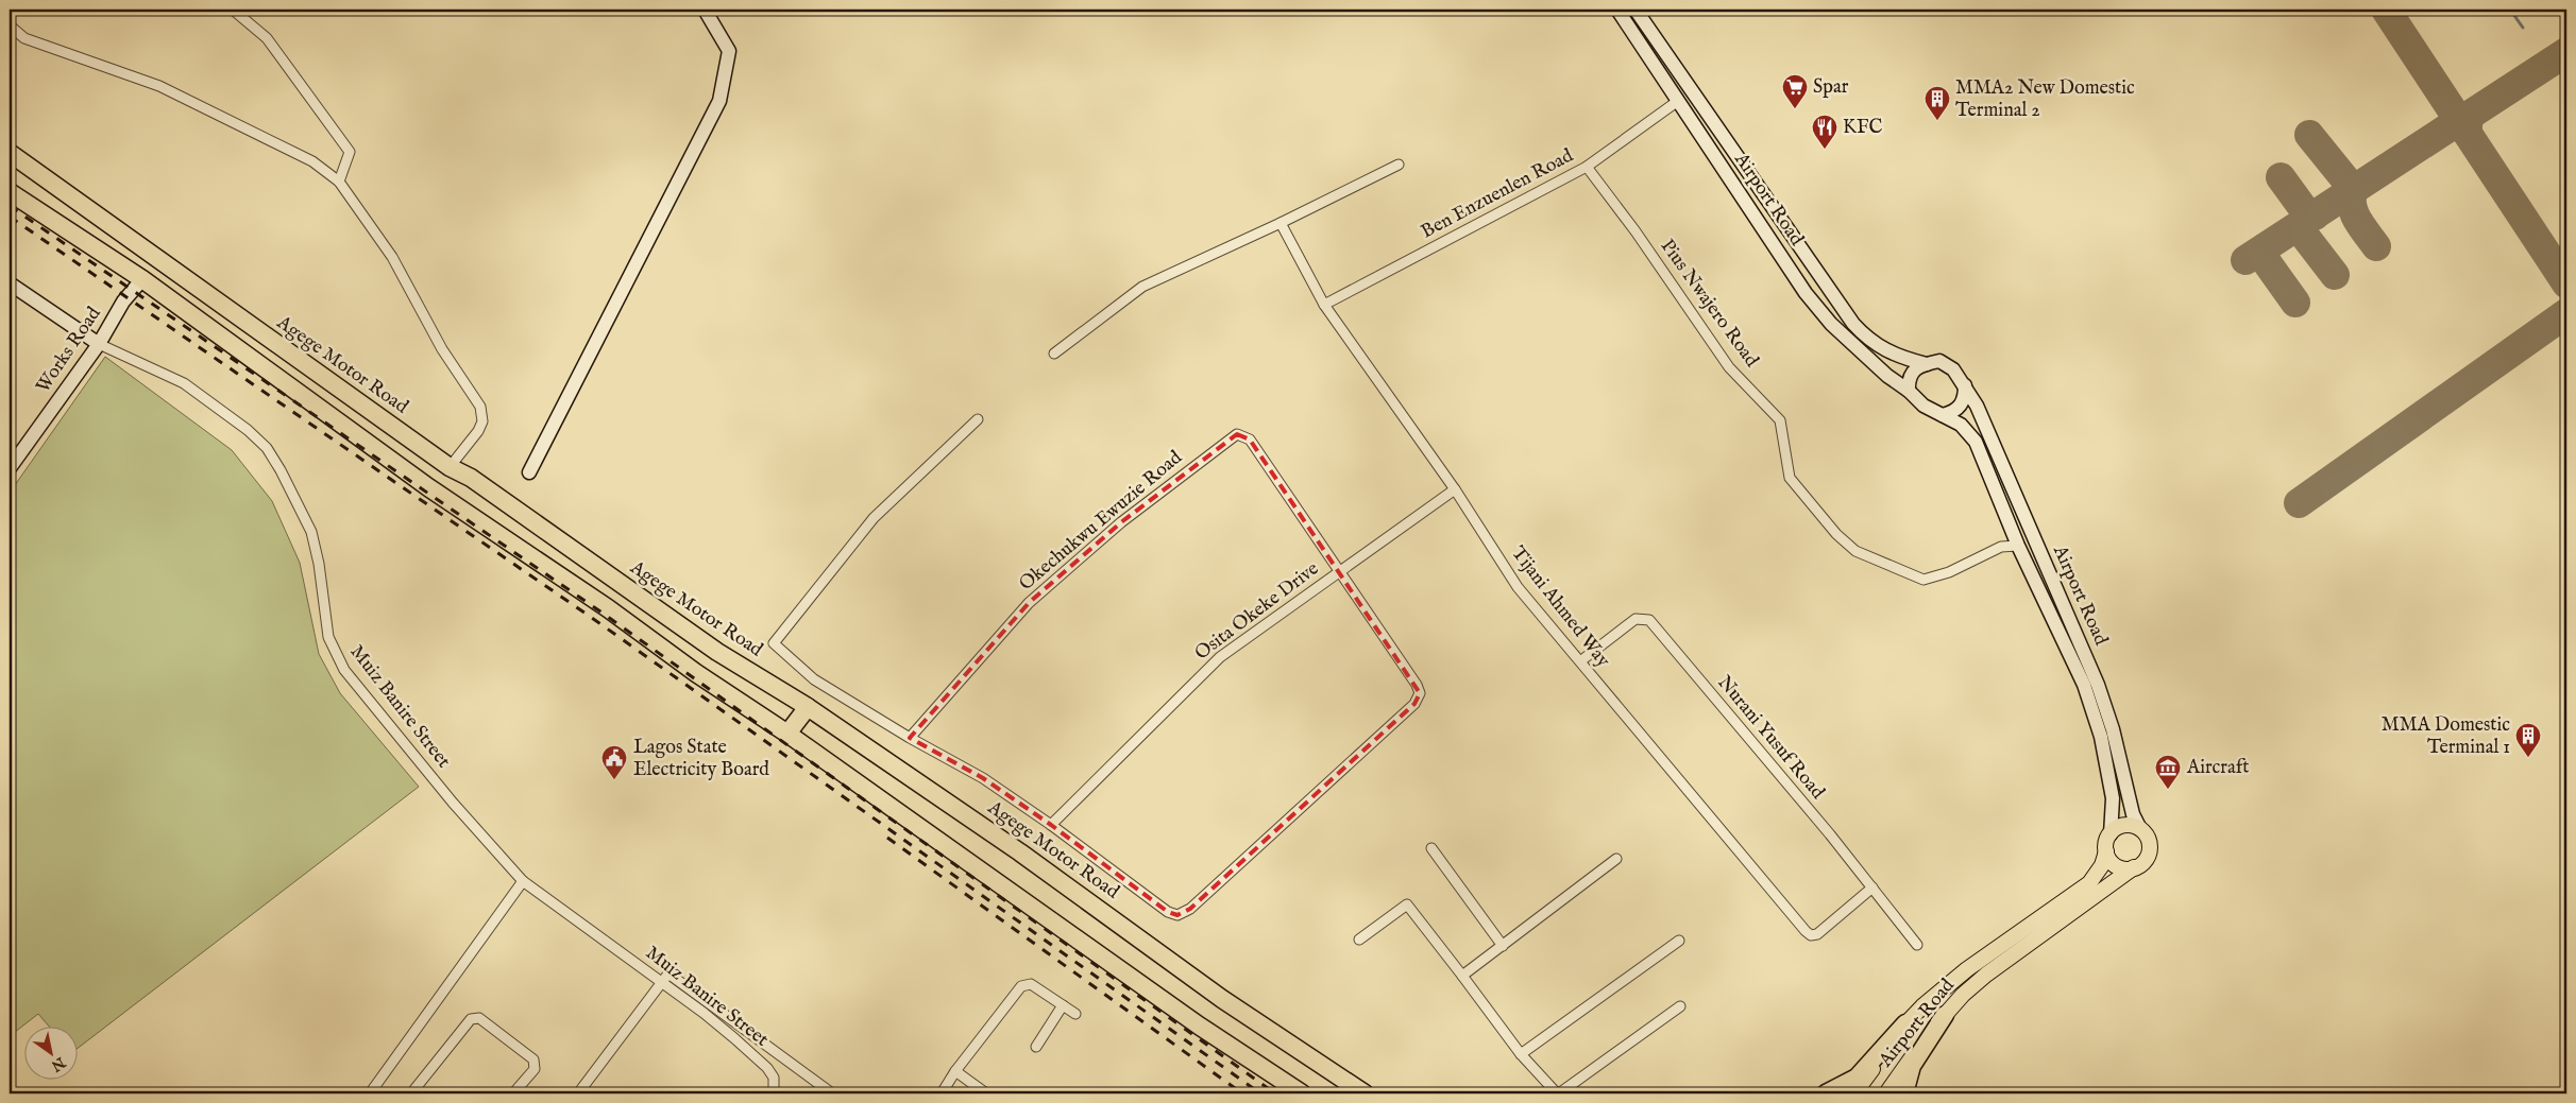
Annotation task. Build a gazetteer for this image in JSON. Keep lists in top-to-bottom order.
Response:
{
  "streets": {
    "highway": ["Agege Motor Road"],
    "main road": ["Airport Road", "Works Road"],
    "street": [
      "Ben Enzuenlen Road",
      "Pius Nwajero Road",
      "Okechukwu Ewuzie Road",
      "Tijani Ahmed Way",
      "Osita Okeke Drive",
      "Muiz Banire Street",
      "Nurani Yusuf Road"
    ]
  },
  "crossings": [
    ["Ben Enzuenlen Road", "Airport Road"],
    ["Ben Enzuenlen Road", "Pius Nwajero Road"],
    ["Ben Enzuenlen Road", "Tijani Ahmed Way"],
    ["Airport Road", "Pius Nwajero Road"],
    ["Works Road", "Muiz Banire Street"],
    ["Okechukwu Ewuzie Road", "Osita Okeke Drive"],
    ["Tijani Ahmed Way", "Osita Okeke Drive"],
    ["Tijani Ahmed Way", "Nurani Yusuf Road"]
  ],
  "places": {
    "supermarket": ["Spar"],
    "building": ["MMA2 New Domestic Terminal 2", "MMA Domestic Terminal 1"],
    "restaurant": ["KFC"],
    "public building": ["Lagos State Electricity Board"],
    "museum": ["Aircraft"]
  },
  "north": "bottom right"
}
